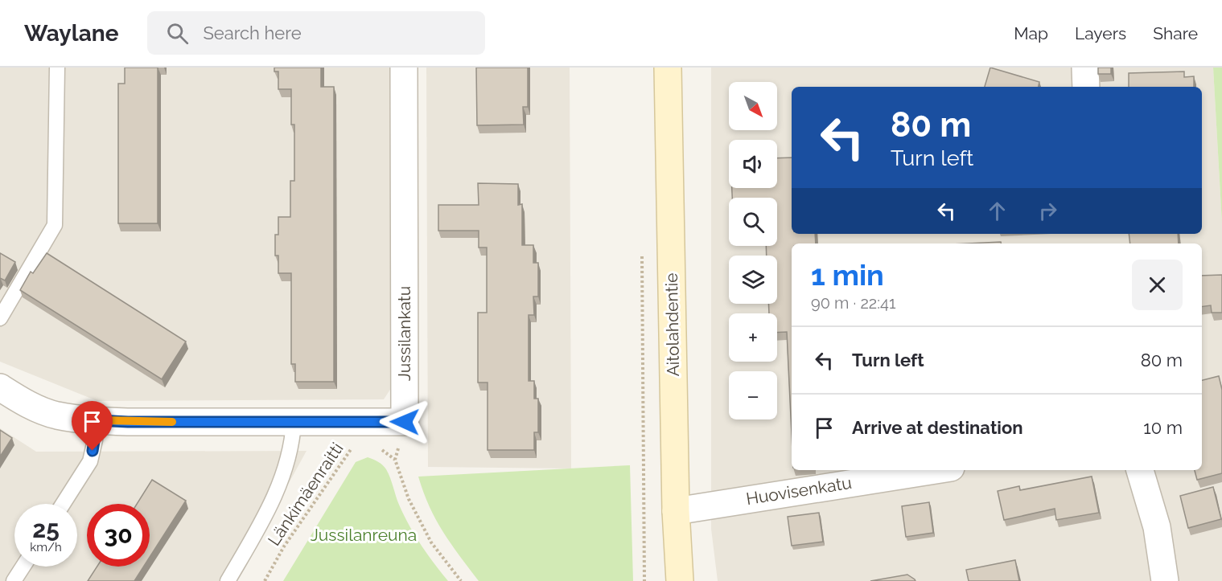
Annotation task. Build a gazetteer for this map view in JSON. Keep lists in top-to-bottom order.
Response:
{
  "streets": {
    "main road": ["Aitolahdentie"],
    "street": ["Jussilankatu", "Huovisenkatu"],
    "path": ["Länkimäenraitti"]
  },
  "crossings": [
    ["Aitolahdentie", "Huovisenkatu"]
  ],
  "parks": ["Jussilanreuna"],
  "north": "bottom right",
  "page": {
    "header": "Waylane",
    "search": "Search here",
    "nav": ["Map", "Layers", "Share"],
    "map_buttons": ["+", "−"],
    "turn": ["80 m", "Turn left"],
    "heading": ["1 min", "90 m · 22:41"],
    "list": [
      {
        "name": "Turn left",
        "value": "80 m"
      },
      {
        "name": "Arrive at destination",
        "value": "10 m"
      }
    ],
    "speed": "25 km/h",
    "limit": "30"
  }
}
